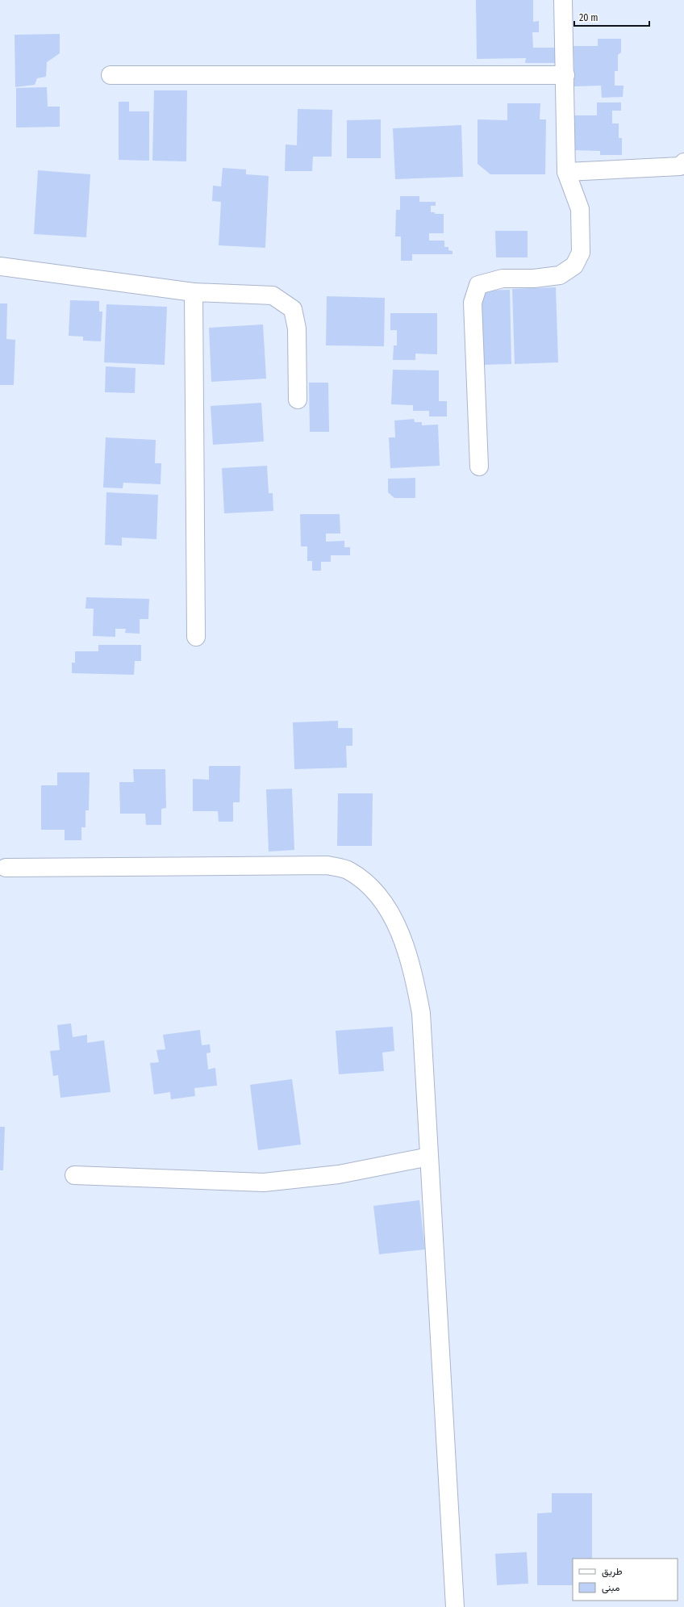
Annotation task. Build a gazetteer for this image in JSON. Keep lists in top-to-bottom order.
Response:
{
  "legend": ["طريق", "مبنى"],
  "scale_bar": "20 m"
}
